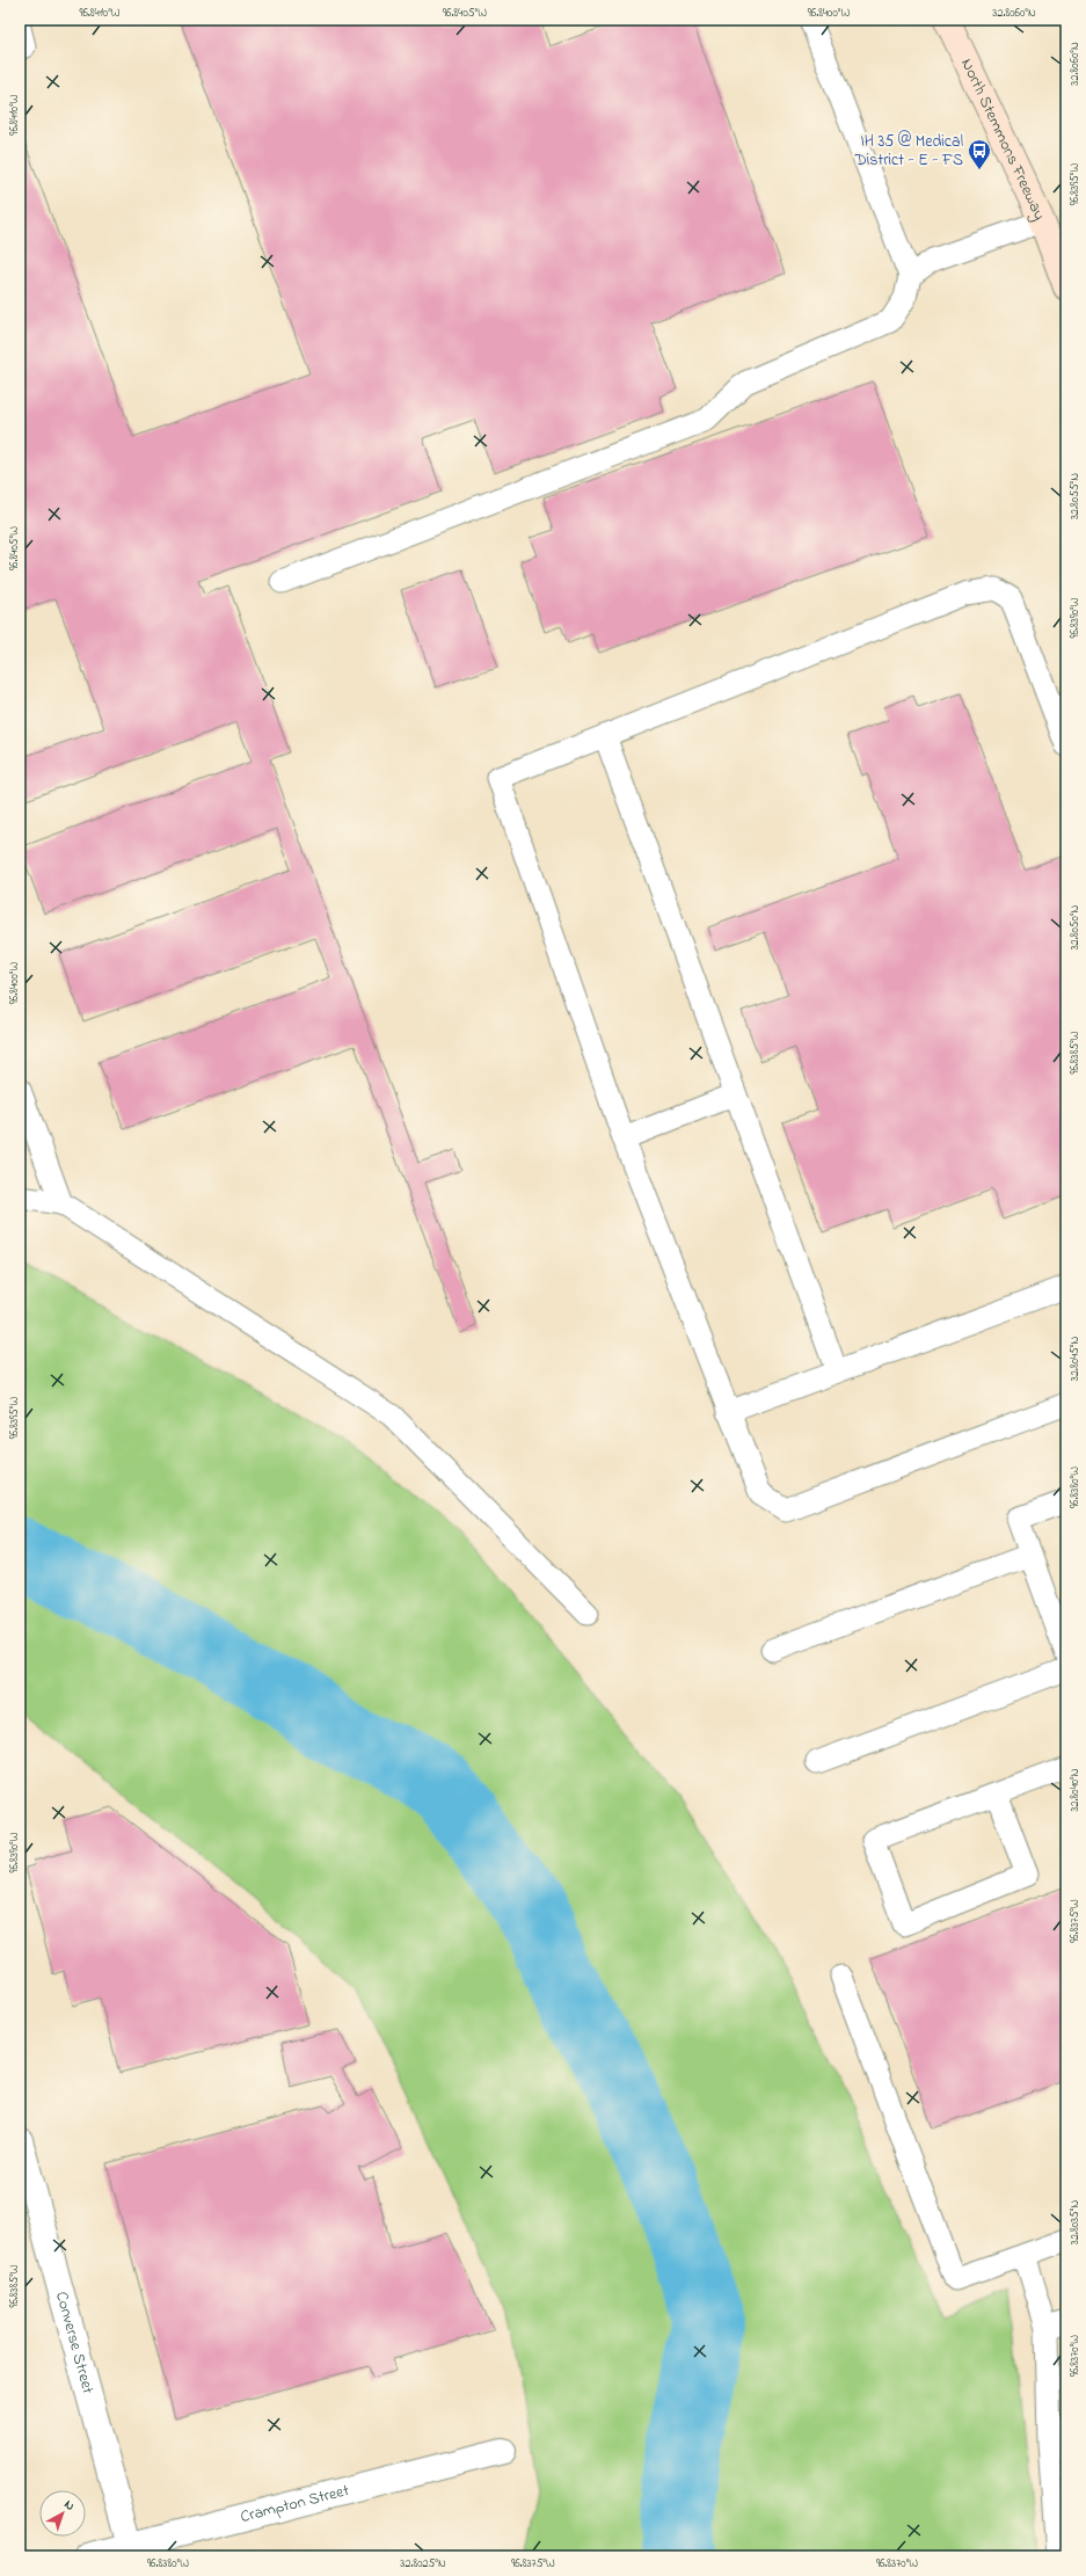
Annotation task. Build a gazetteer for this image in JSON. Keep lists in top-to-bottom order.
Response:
{
  "streets": {
    "main road": ["North Stemmons Freeway"],
    "street": ["Converse Street", "Crampton Street"]
  },
  "crossings": [
    ["Converse Street", "Crampton Street"]
  ],
  "places": {
    "bus stop": ["IH 35 @ Medical District - E - FS"]
  },
  "north": "top right",
  "coordinates": [
    "96.8410°W",
    "96.8405°W",
    "96.8400°W",
    "32.8060°N",
    "96.8395°W",
    "32.8055°N",
    "96.8390°W",
    "32.8050°N",
    "96.8385°W",
    "32.8045°N",
    "96.8380°W",
    "32.8040°N",
    "96.8375°W",
    "32.8035°N",
    "96.8370°W",
    "32.8025°N"
  ]
}
